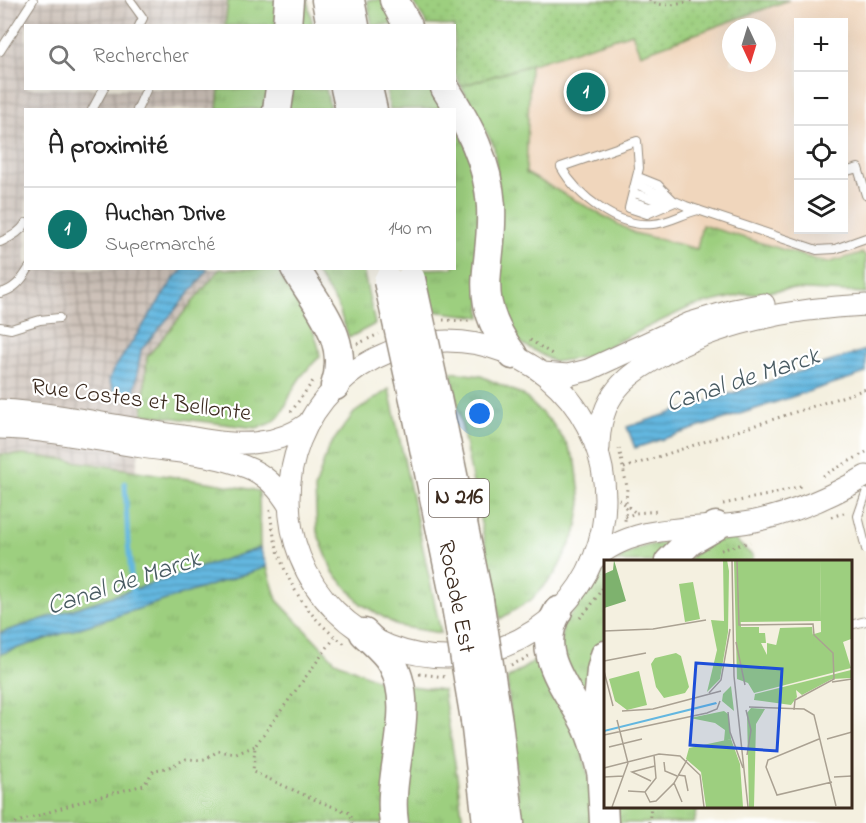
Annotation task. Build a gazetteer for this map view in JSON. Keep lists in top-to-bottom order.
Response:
{
  "streets": {
    "highway": ["N 216", "Rocade Est"],
    "main road": ["Rue Costes et Bellonte"]
  },
  "water": ["Canal de Marck"],
  "north": "bottom",
  "page": {
    "map_buttons": ["+", "−"],
    "search": "Rechercher",
    "pins": "1",
    "heading": "À proximité",
    "list": [
      {
        "mark": "1",
        "name": "Auchan Drive",
        "note": "Supermarché",
        "value": "140 m"
      }
    ]
  }
}
